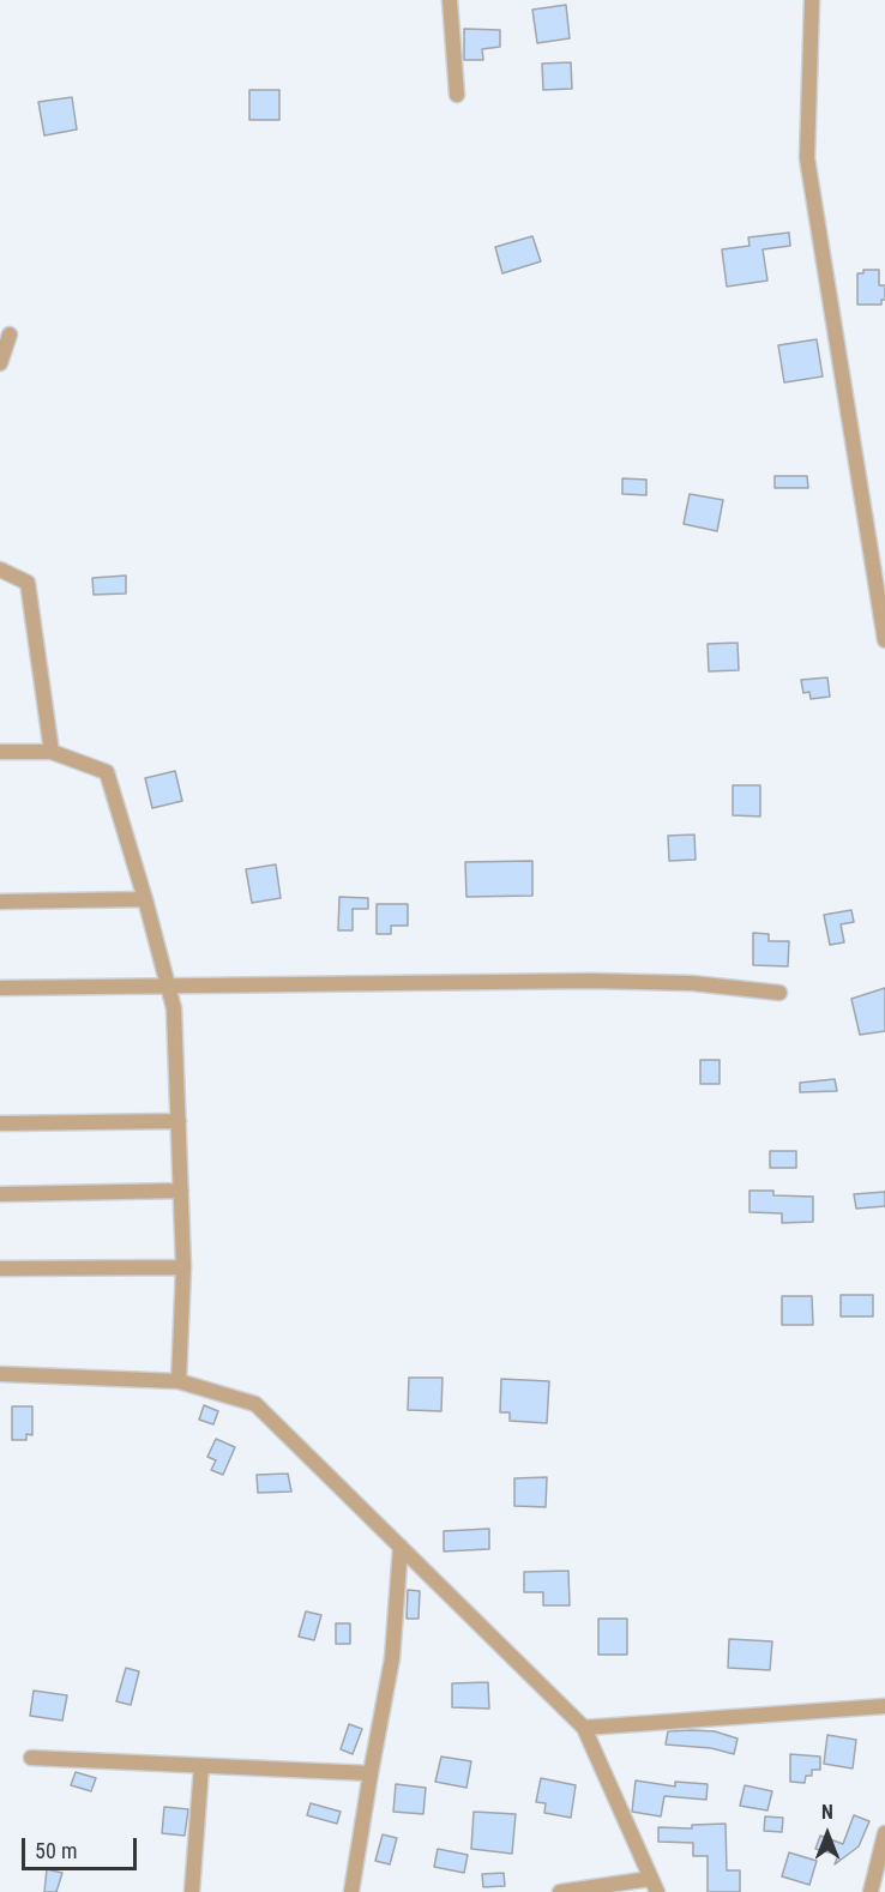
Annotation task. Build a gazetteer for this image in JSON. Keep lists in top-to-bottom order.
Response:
{
  "scale_bar": "50 m",
  "north": "top"
}
